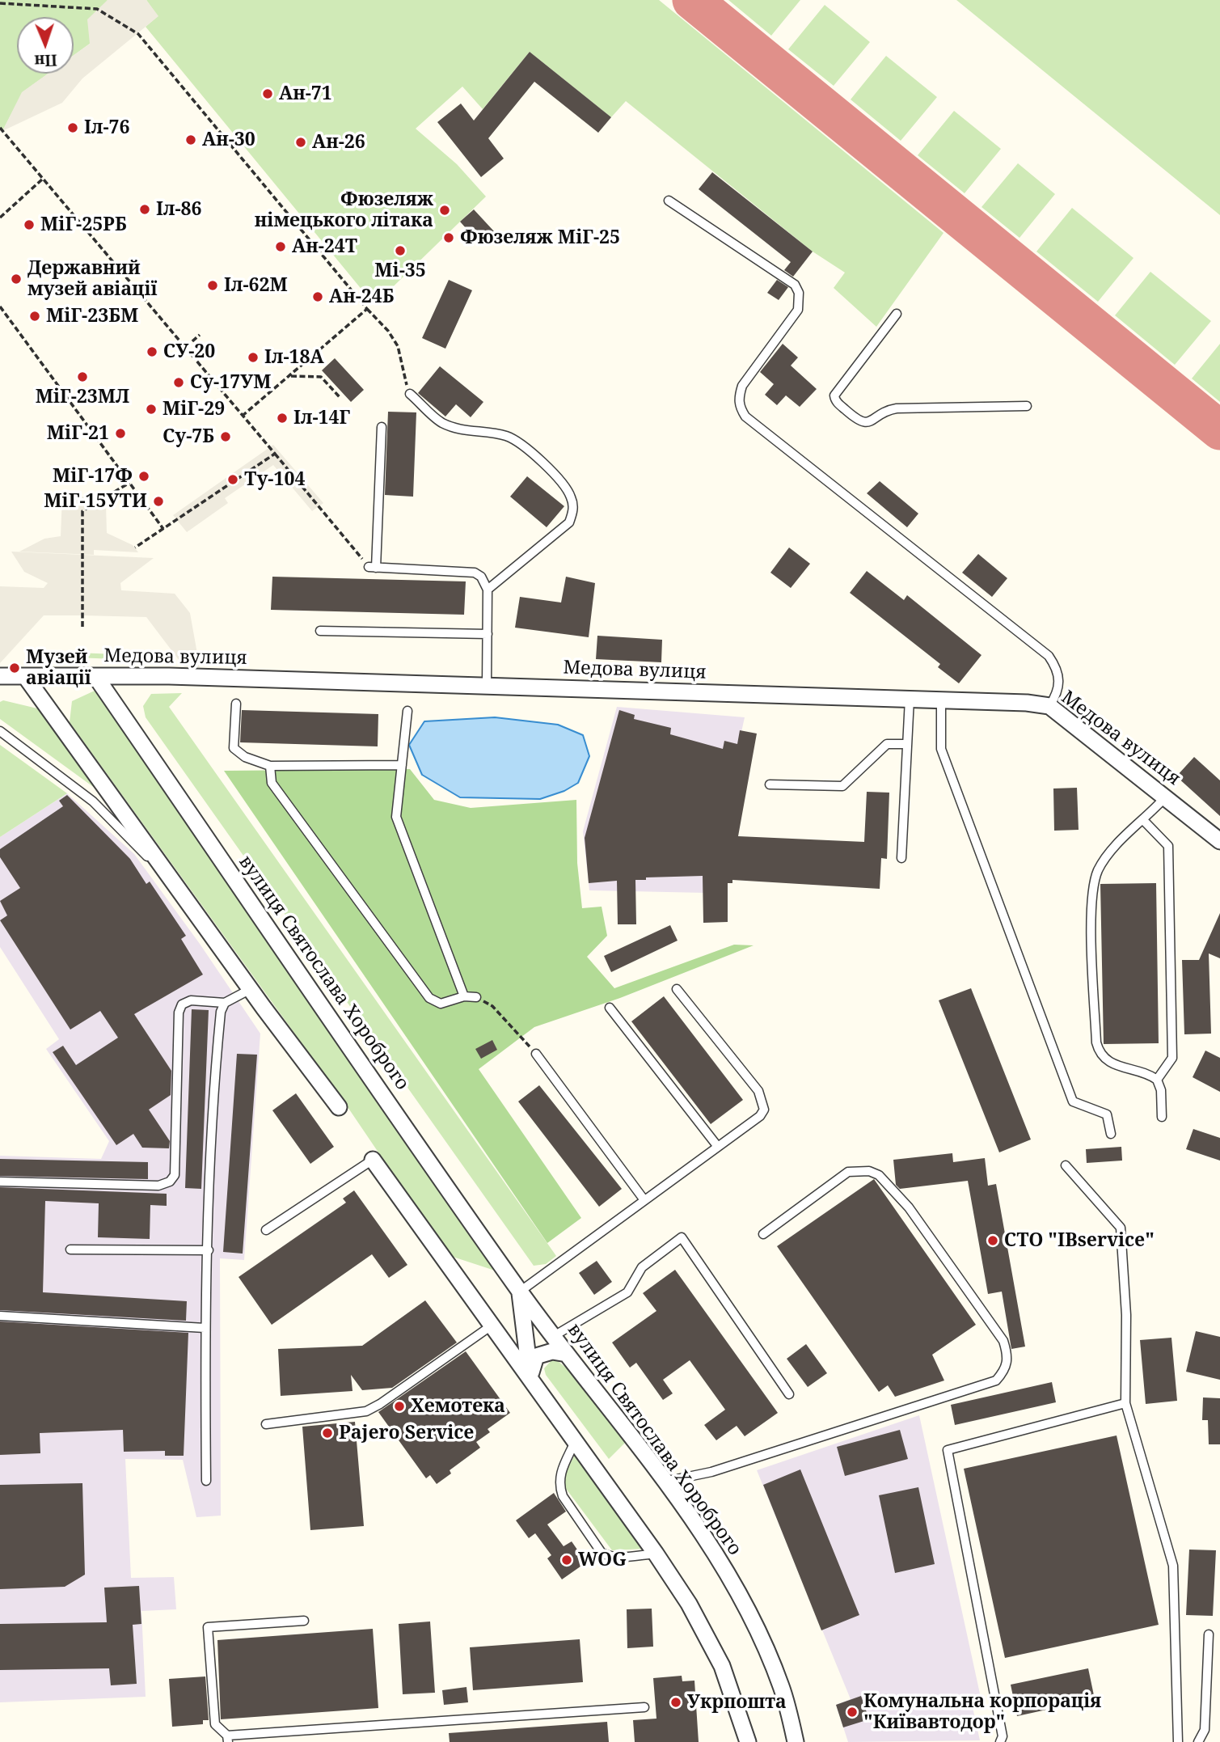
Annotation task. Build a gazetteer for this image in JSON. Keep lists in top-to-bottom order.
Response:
{
  "streets": {
    "street": ["Медова вулиця", "вулиця Святослава Хороброго"]
  },
  "crossings": [
    ["Медова вулиця", "вулиця Святослава Хороброго"]
  ],
  "places": [
    "Ан-71",
    "Іл-76",
    "Ан-30",
    "Ан-26",
    "Іл-86",
    "Фюзеляж німецького літака",
    "МіГ-25РБ",
    "Фюзеляж МіГ-25",
    "Ан-24Т",
    "Мі-35",
    "Державний музей авіації",
    "Іл-62М",
    "Ан-24Б",
    "МіГ-23БМ",
    "СУ-20",
    "Іл-18А",
    "МіГ-23МЛ",
    "Су-17УМ",
    "МіГ-29",
    "Іл-14Г",
    "МіГ-21",
    "Су-7Б",
    "МіГ-17Ф",
    "Ту-104",
    "МіГ-15УТИ",
    "Музей авіації",
    "СТО \"IBservice\"",
    "Хемотека",
    "Pajero Service",
    "WOG",
    "Укрпошта",
    "Комунальна корпорація \"Київавтодор\""
  ],
  "north": "bottom"
}
